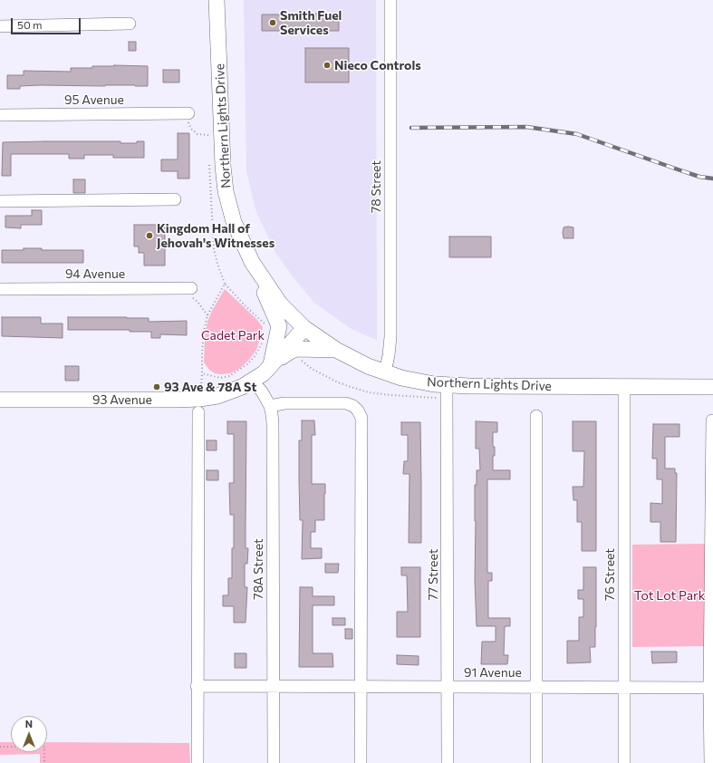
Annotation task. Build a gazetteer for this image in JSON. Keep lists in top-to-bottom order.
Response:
{
  "streets": {
    "main road": ["Northern Lights Drive", "93 Avenue"],
    "street": [
      "95 Avenue",
      "78 Street",
      "94 Avenue",
      "78A Street",
      "77 Street",
      "76 Street",
      "91 Avenue"
    ]
  },
  "crossings": [
    ["Northern Lights Drive", "78 Street"],
    ["Northern Lights Drive", "93 Avenue"],
    ["Northern Lights Drive", "77 Street"],
    ["Northern Lights Drive", "76 Street"],
    ["93 Avenue", "78A Street"],
    ["78A Street", "91 Avenue"],
    ["77 Street", "91 Avenue"],
    ["76 Street", "91 Avenue"]
  ],
  "parks": ["Cadet Park", "Tot Lot Park"],
  "places": [
    "Smith Fuel Services",
    "Nieco Controls",
    "Kingdom Hall of Jehovah's Witnesses",
    "93 Ave & 78A St"
  ],
  "scale_bar": "50 m",
  "north": "top"
}
